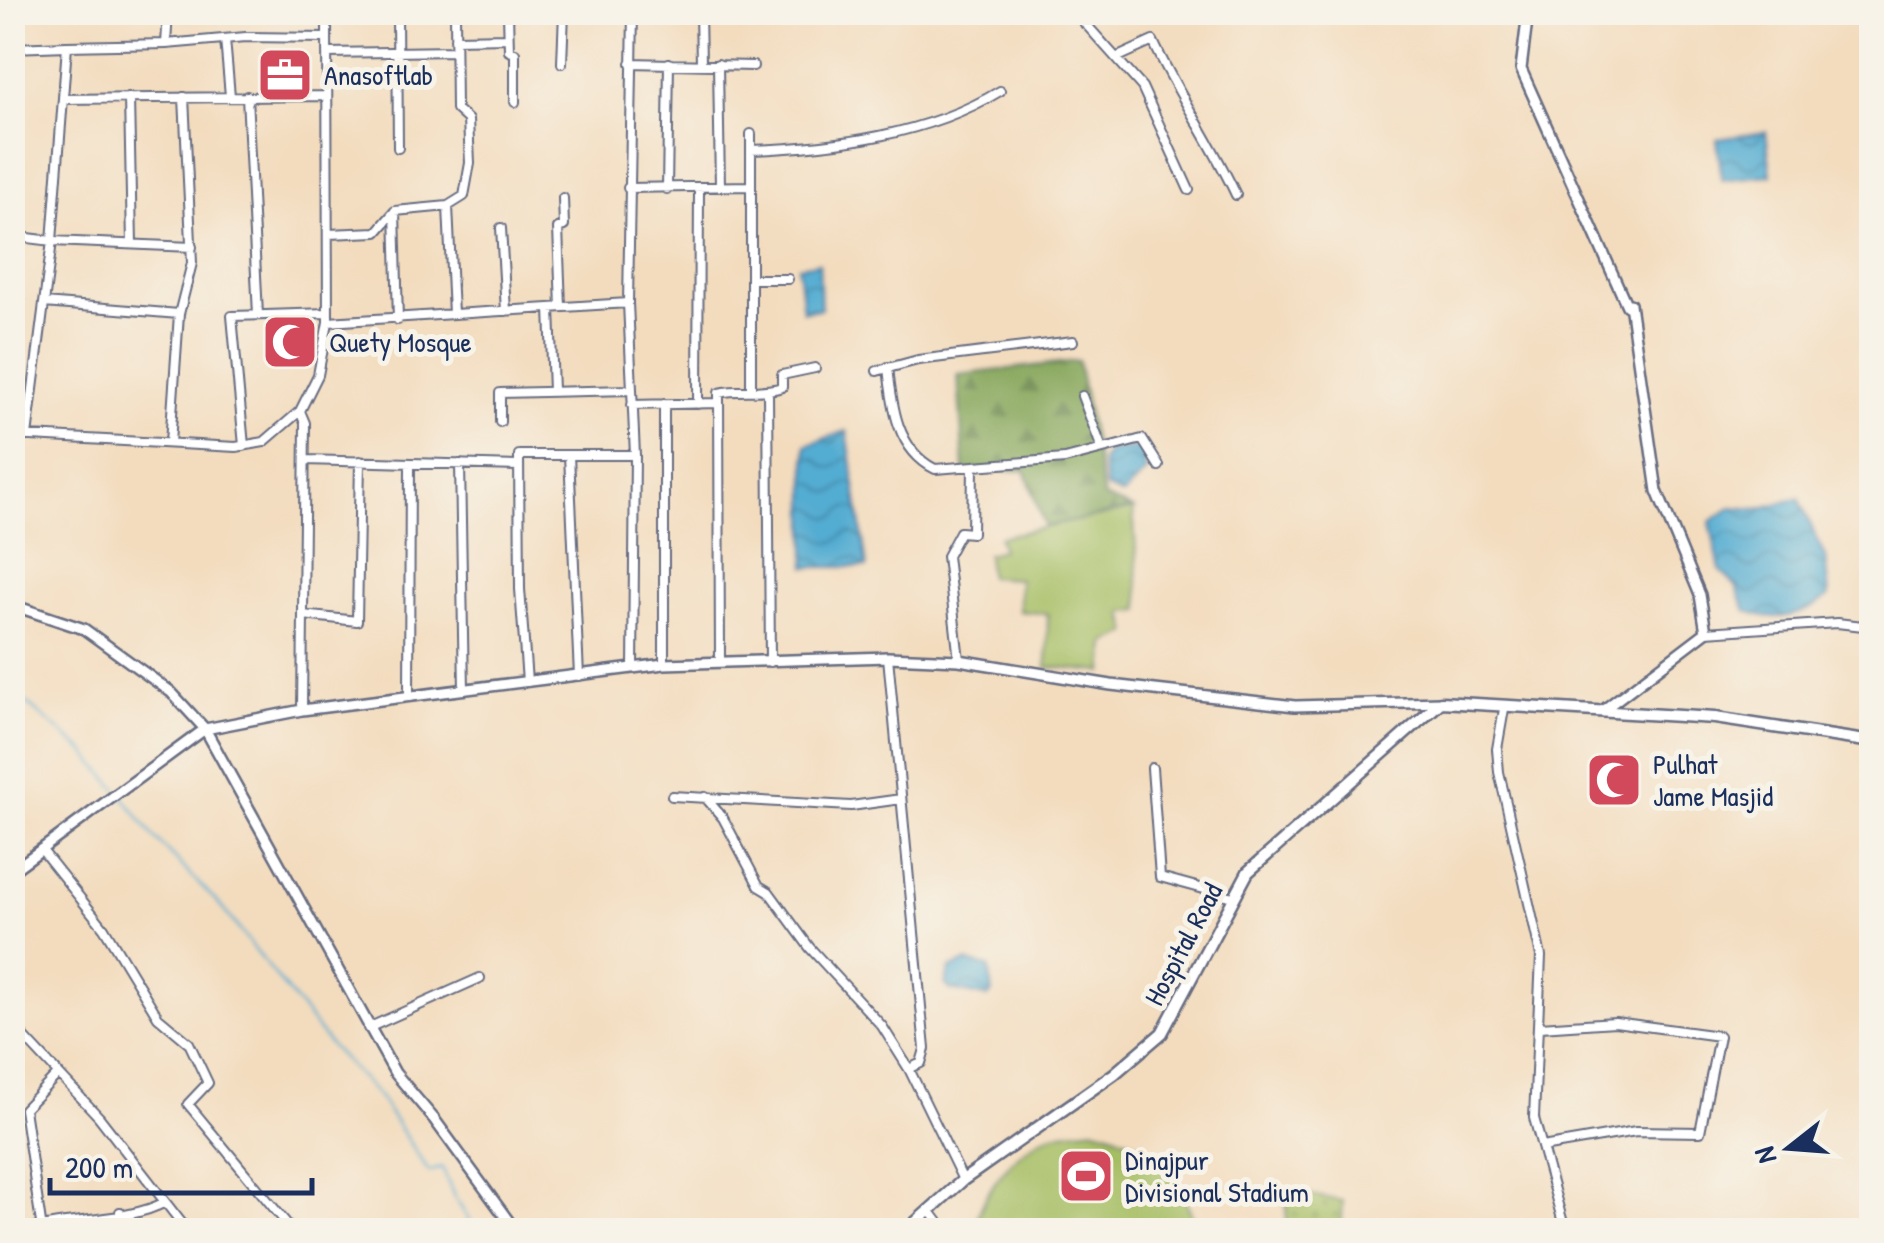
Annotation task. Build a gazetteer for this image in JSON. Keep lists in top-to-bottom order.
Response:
{
  "streets": {
    "main road": ["Hospital Road"]
  },
  "places": {
    "office": ["Anasoftlab"],
    "mosque": ["Quety Mosque", "Pulhat Jame Masjid"],
    "sports": ["Dinajpur Divisional Stadium"]
  },
  "scale_bar": "200 m",
  "north": "left"
}
